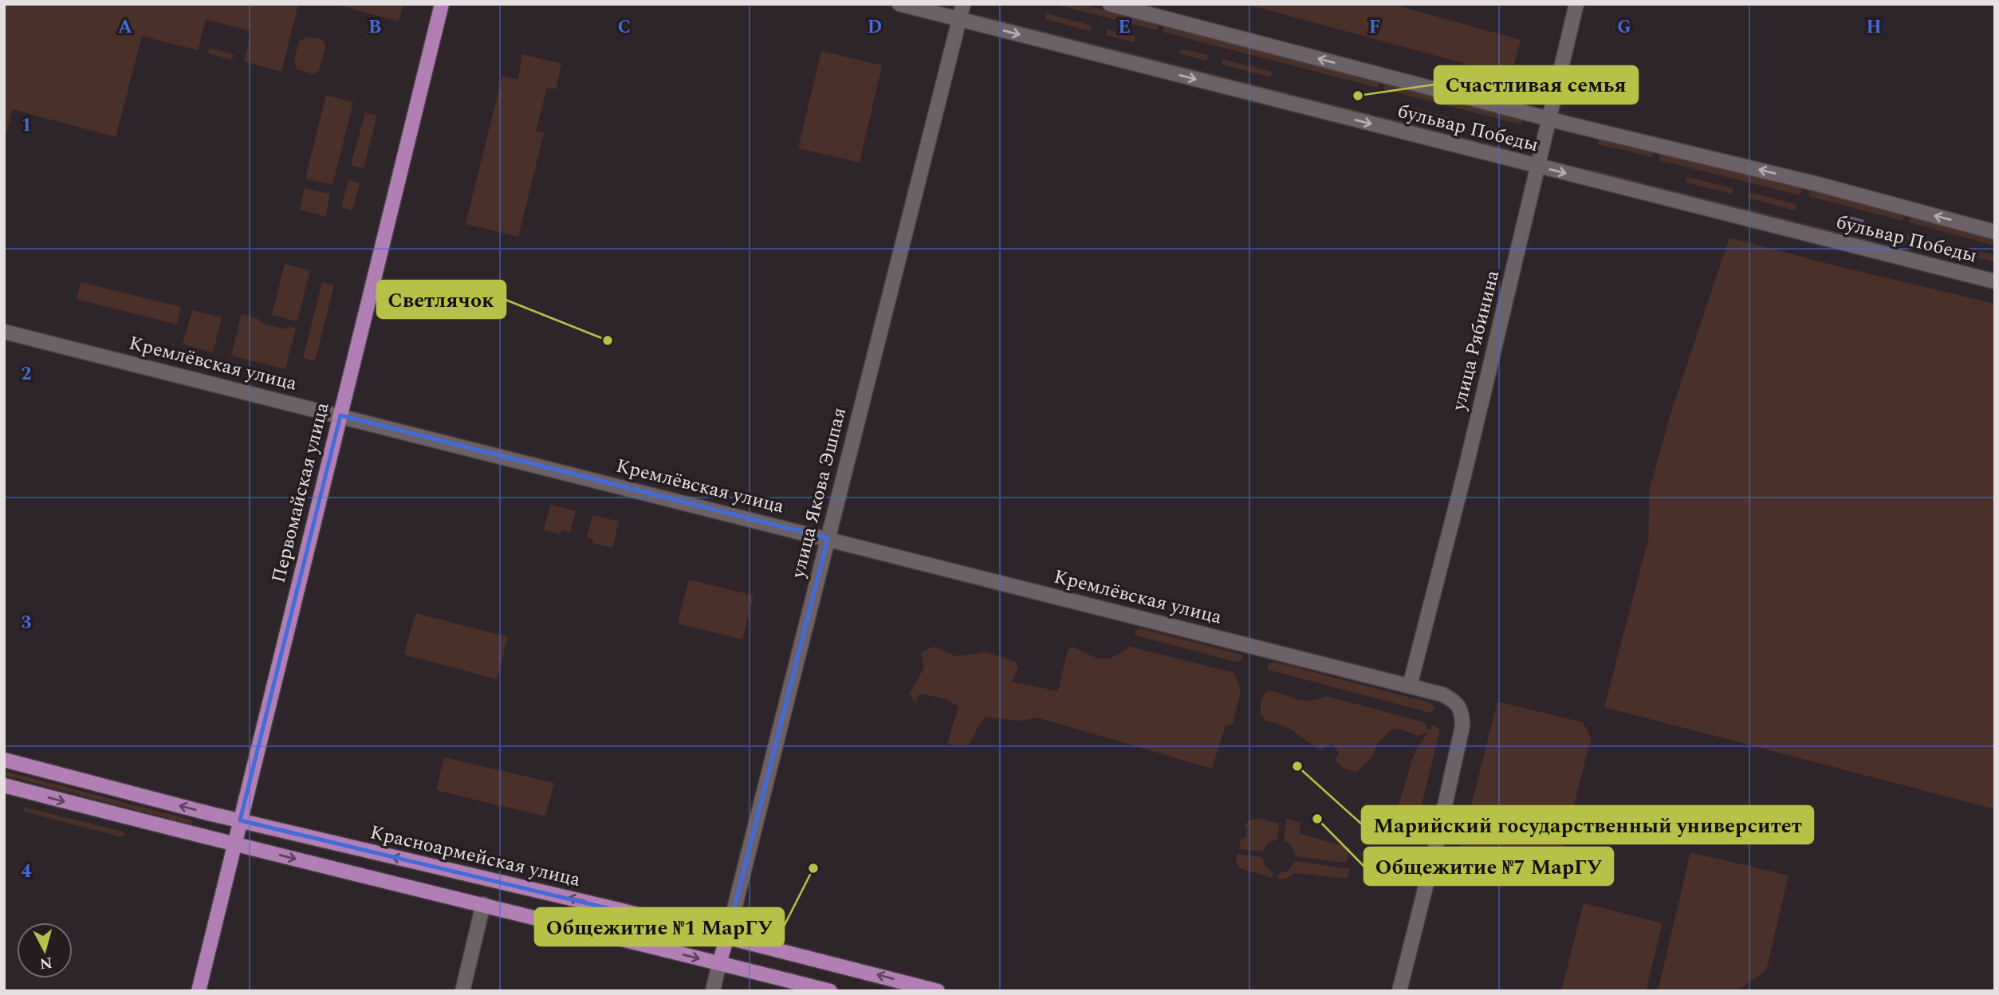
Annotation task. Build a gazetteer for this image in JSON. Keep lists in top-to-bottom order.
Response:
{
  "streets": {
    "main road": ["Первомайская улица", "улица Якова Эшпая", "Красноармейская улица"],
    "street": ["бульвар Победы", "улица Рябинина", "Кремлёвская улица"]
  },
  "crossings": [
    ["бульвар Победы", "улица Рябинина"],
    ["бульвар Победы", "улица Якова Эшпая"],
    ["улица Рябинина", "Кремлёвская улица"],
    ["Кремлёвская улица", "Первомайская улица"],
    ["Кремлёвская улица", "улица Якова Эшпая"],
    ["Первомайская улица", "Красноармейская улица"],
    ["улица Якова Эшпая", "Красноармейская улица"]
  ],
  "places": [
    "Счастливая семья",
    "Светлячок",
    "Марийский государственный университет",
    "Общежитие №7 МарГУ",
    "Общежитие №1 МарГУ"
  ],
  "north": "bottom",
  "grid": {
    "columns": [
      "A",
      "B",
      "C",
      "D",
      "E",
      "F",
      "G",
      "H"
    ],
    "rows": [
      "1",
      "2",
      "3",
      "4"
    ]
  }
}
